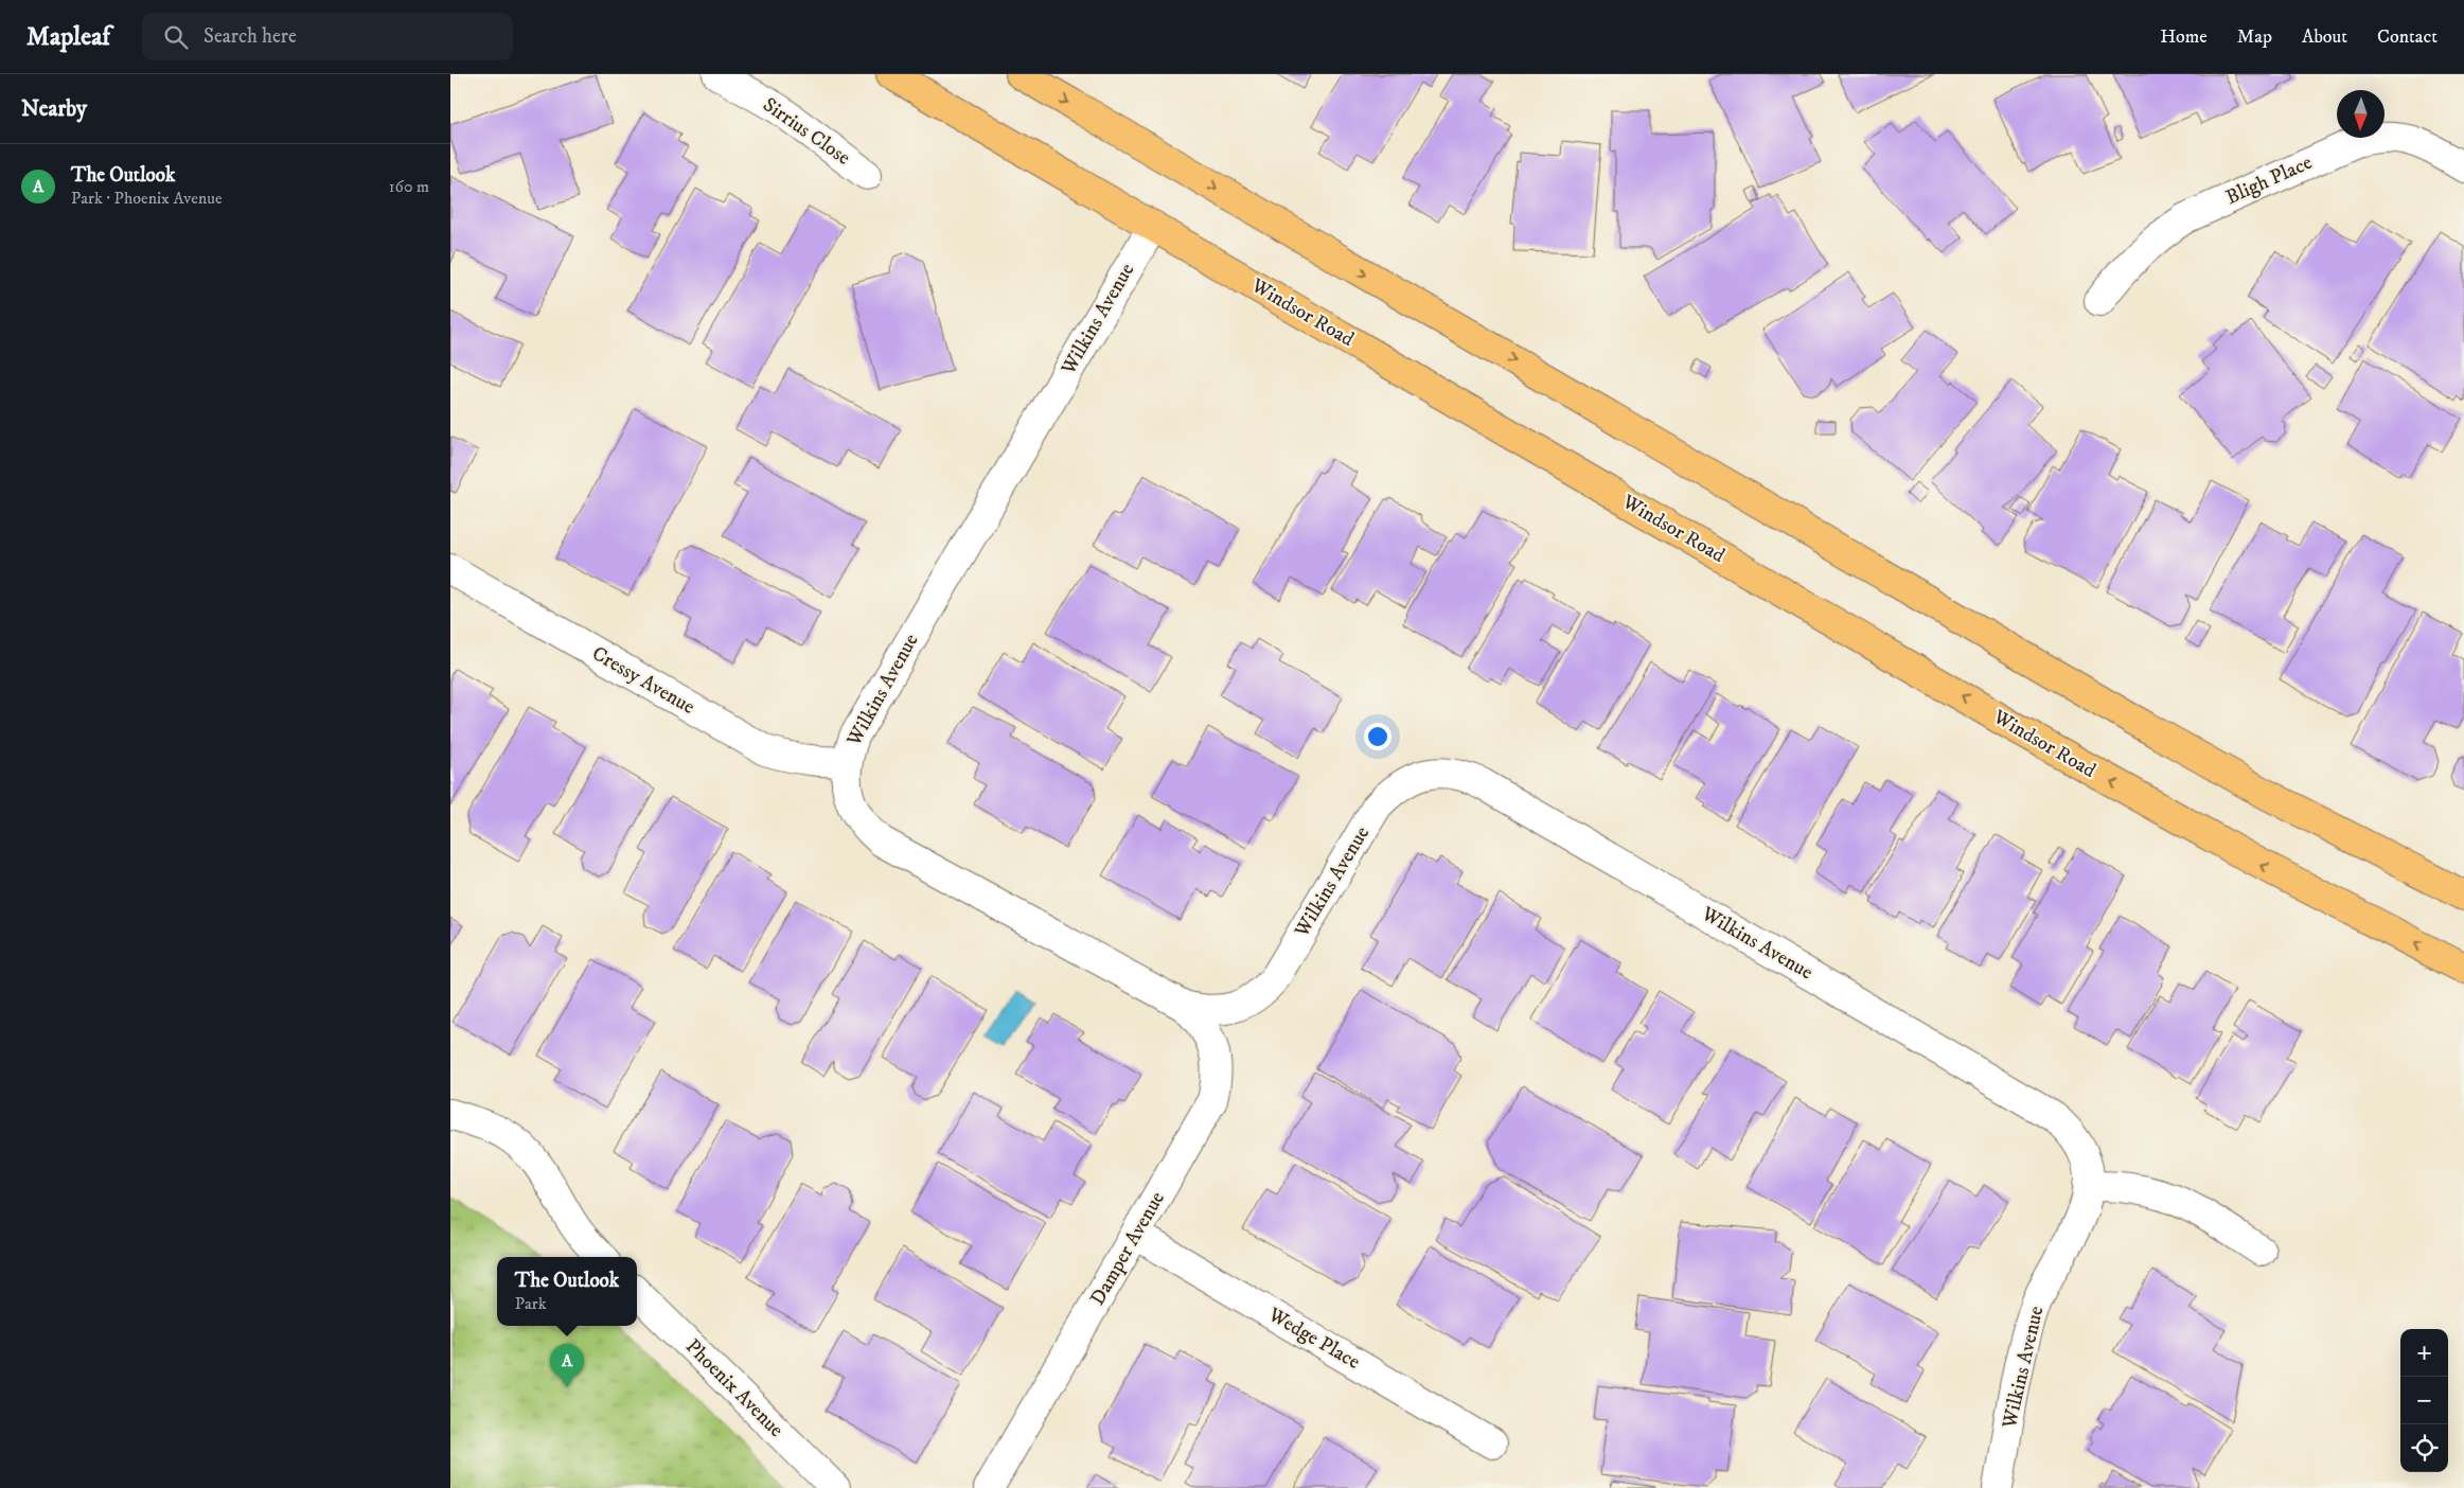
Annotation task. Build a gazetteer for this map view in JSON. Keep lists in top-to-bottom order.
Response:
{
  "streets": {
    "main road": ["Windsor Road"],
    "street": [
      "Sirrius Close",
      "Bligh Place",
      "Wilkins Avenue",
      "Cressy Avenue",
      "Damper Avenue",
      "Wedge Place",
      "Phoenix Avenue"
    ]
  },
  "crossings": [
    ["Windsor Road", "Wilkins Avenue"],
    ["Wilkins Avenue", "Cressy Avenue"],
    ["Wilkins Avenue", "Damper Avenue"],
    ["Damper Avenue", "Wedge Place"]
  ],
  "north": "bottom",
  "page": {
    "header": "Mapleaf",
    "search": "Search here",
    "nav": [
      "Home",
      "Map",
      "About",
      "Contact"
    ],
    "heading": "Nearby",
    "list": [
      {
        "mark": "A",
        "name": "The Outlook",
        "note": "Park · Phoenix Avenue",
        "value": "160 m"
      }
    ],
    "popup": ["The Outlook", "Park"],
    "map_buttons": ["+", "−"],
    "pins": "A"
  }
}
